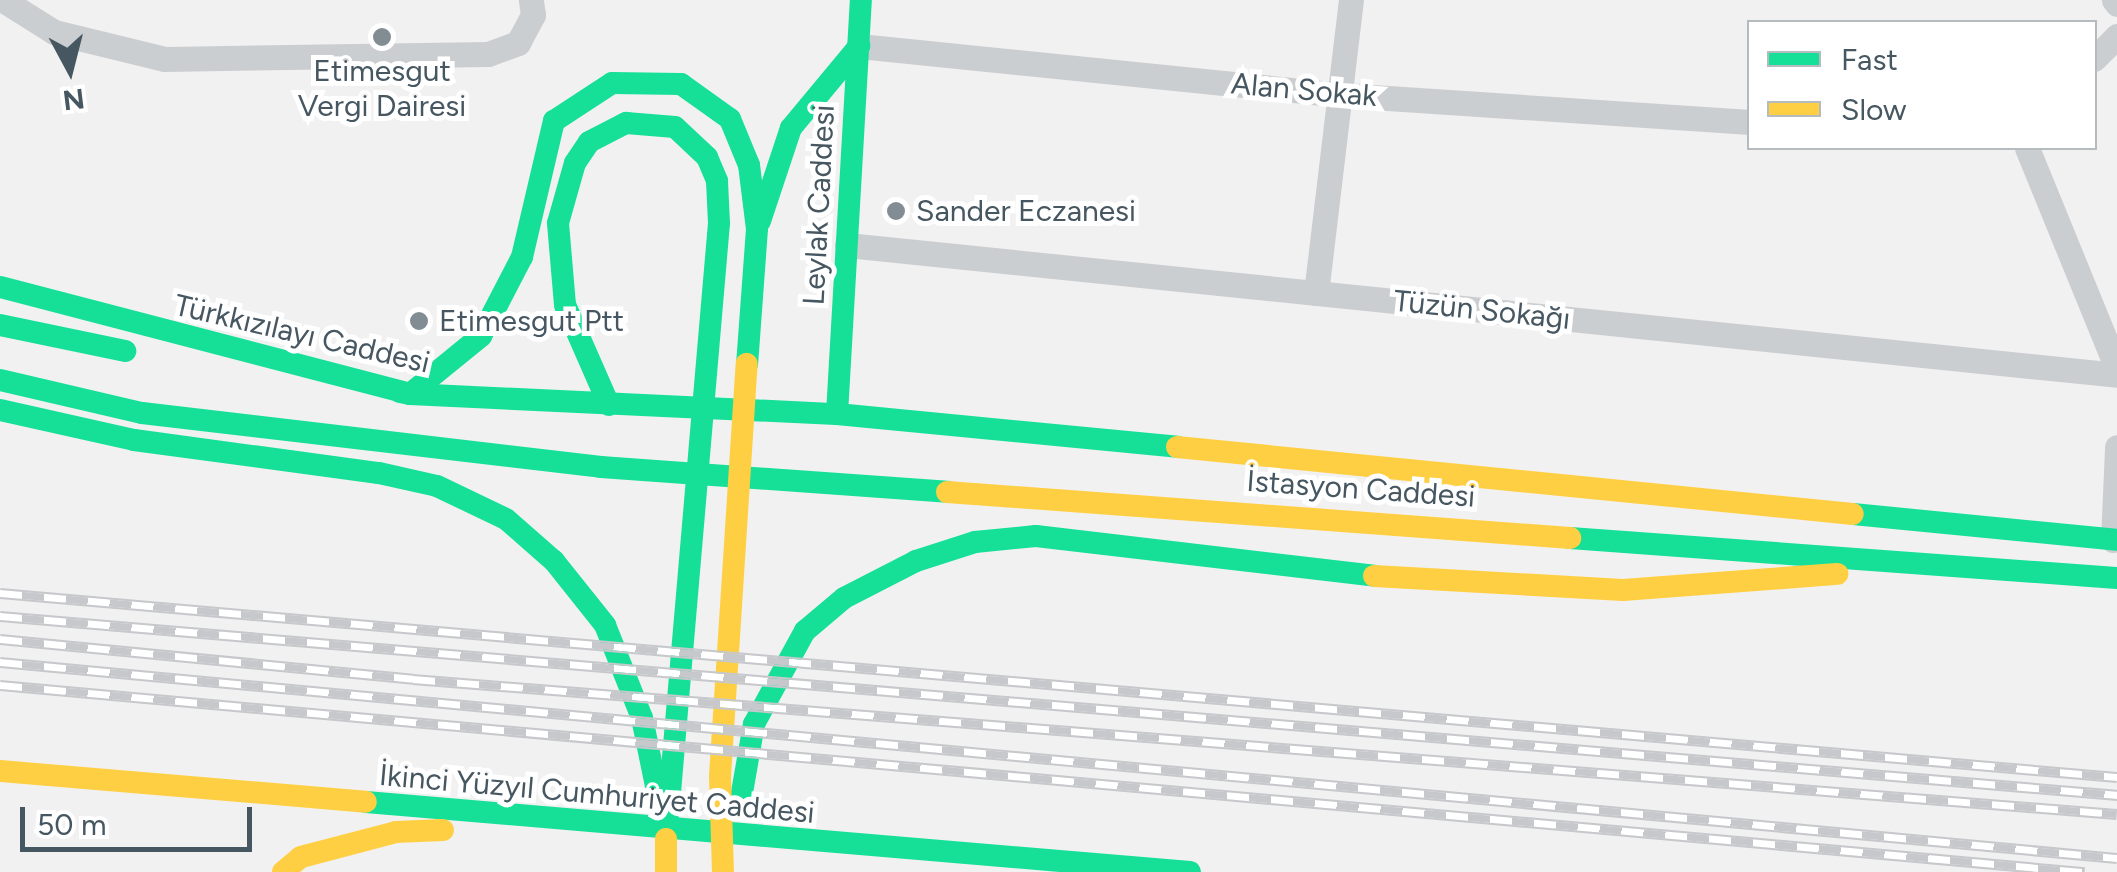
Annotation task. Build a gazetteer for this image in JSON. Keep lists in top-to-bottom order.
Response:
{
  "streets": {
    "main road": [
      "Leylak Caddesi",
      "Türkkızılayı Caddesi",
      "İstasyon Caddesi",
      "İkinci Yüzyıl Cumhuriyet Caddesi"
    ],
    "street": ["Alan Sokak", "Tüzün Sokağı"]
  },
  "crossings": [
    ["Alan Sokak", "Leylak Caddesi"],
    ["Leylak Caddesi", "Tüzün Sokağı"],
    ["Leylak Caddesi", "Türkkızılayı Caddesi"],
    ["Leylak Caddesi", "İstasyon Caddesi"],
    ["Türkkızılayı Caddesi", "İstasyon Caddesi"]
  ],
  "places": ["Etimesgut Vergi Dairesi", "Sander Eczanesi", "Etimesgut Ptt"],
  "legend": ["Fast", "Slow"],
  "scale_bar": "50 m",
  "north": "bottom"
}
